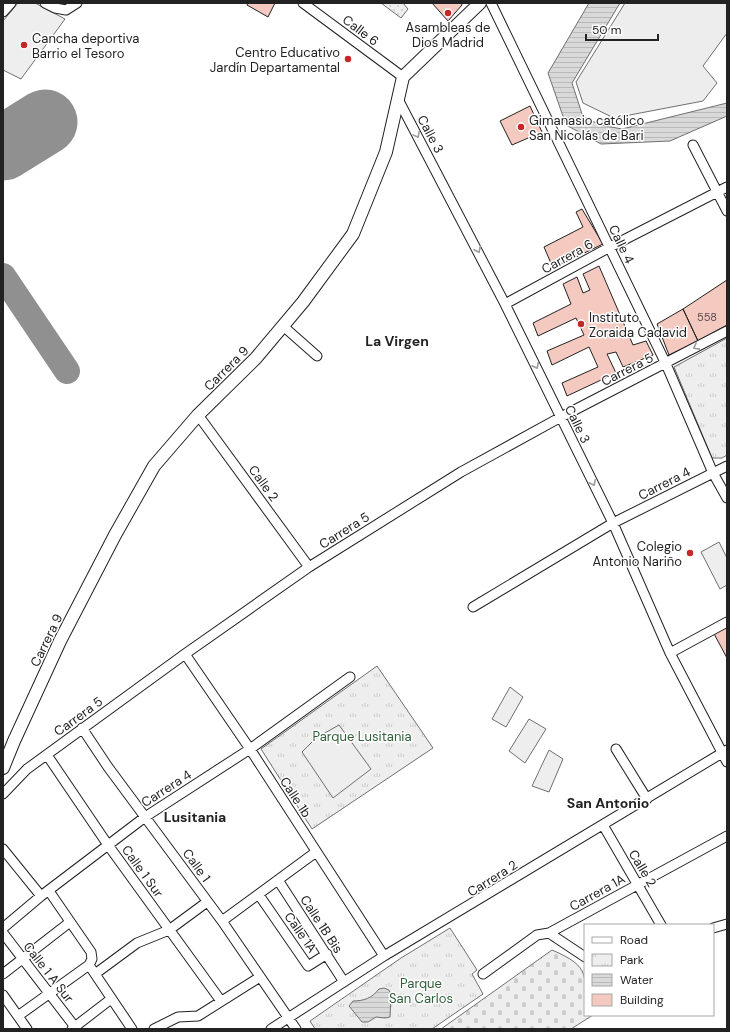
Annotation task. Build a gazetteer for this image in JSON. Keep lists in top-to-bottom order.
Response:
{
  "streets": {
    "street": [
      "Calle 6",
      "Calle 3",
      "Calle 4",
      "Carrera 6",
      "Carrera 9",
      "Carrera 5",
      "Calle 2",
      "Carrera 4",
      "Calle 1b",
      "Calle 1",
      "Calle 1 Sur",
      "Carrera 2",
      "Carrera 1A",
      "Calle 1B Bis",
      "Calle 1A",
      "Calle 1 A Sur"
    ]
  },
  "crossings": [
    ["Calle 6", "Carrera 9"],
    ["Calle 3", "Carrera 6"],
    ["Calle 3", "Carrera 9"],
    ["Calle 3", "Carrera 5"],
    ["Calle 3", "Carrera 4"],
    ["Calle 3", "Carrera 2"],
    ["Calle 4", "Carrera 6"],
    ["Calle 4", "Carrera 5"],
    ["Calle 4", "Carrera 4"],
    ["Carrera 9", "Calle 2"],
    ["Carrera 5", "Calle 2"],
    ["Carrera 5", "Calle 1b"],
    ["Carrera 5", "Calle 1"],
    ["Carrera 5", "Calle 1 Sur"],
    ["Calle 2", "Carrera 2"],
    ["Calle 2", "Carrera 1A"],
    ["Carrera 4", "Calle 1b"],
    ["Carrera 4", "Calle 1"],
    ["Carrera 4", "Calle 1 Sur"],
    ["Calle 1b", "Carrera 2"],
    ["Calle 1", "Carrera 2"],
    ["Carrera 2", "Calle 1B Bis"],
    ["Calle 1B Bis", "Calle 1A"]
  ],
  "one_way": ["Calle 3"],
  "districts": ["La Virgen", "San Antonio", "Lusitania"],
  "parks": ["Parque Lusitania", "Parque San Carlos"],
  "places": [
    "Asambleas de Dios Madrid",
    "Cancha deportiva Barrio el Tesoro",
    "Centro Educativo Jardín Departamental",
    "Gimanasio católico San Nicolás de Bari",
    "Instituto Zoraida Cadavid",
    "Colegio Antonio Nariño"
  ],
  "house_numbers": ["558"],
  "legend": [
    "Road",
    "Park",
    "Water",
    "Building"
  ],
  "scale_bar": "50 m"
}
